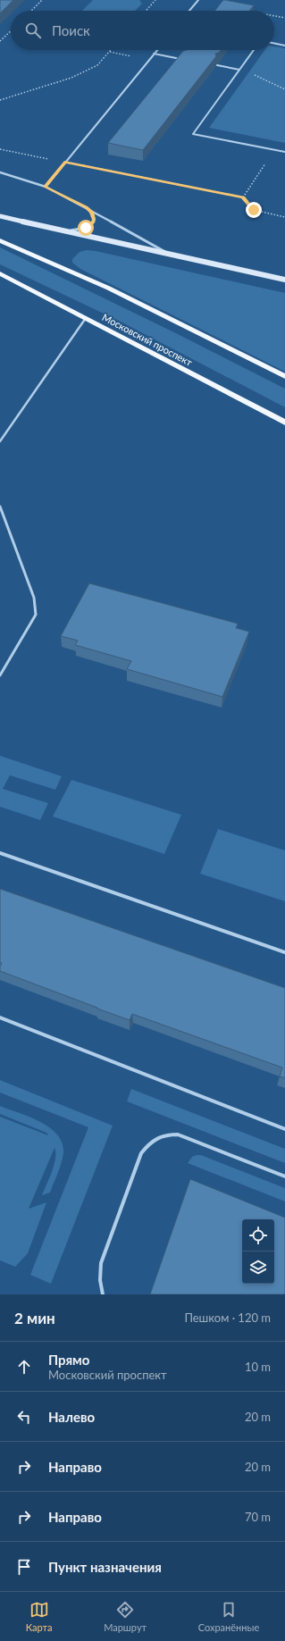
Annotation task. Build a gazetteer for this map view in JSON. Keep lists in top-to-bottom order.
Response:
{
  "streets": {
    "main road": ["Московский проспект"]
  },
  "page": {
    "search": "Поиск",
    "heading": ["2 мин", "Пешком · 120 m"],
    "list": [
      ["Прямо", "Московский проспект", "10 m"],
      ["Налево", "20 m"],
      ["Направо", "20 m"],
      ["Направо", "70 m"],
      "Пункт назначения"
    ],
    "nav": ["Карта", "Маршрут", "Сохранённые"]
  }
}
